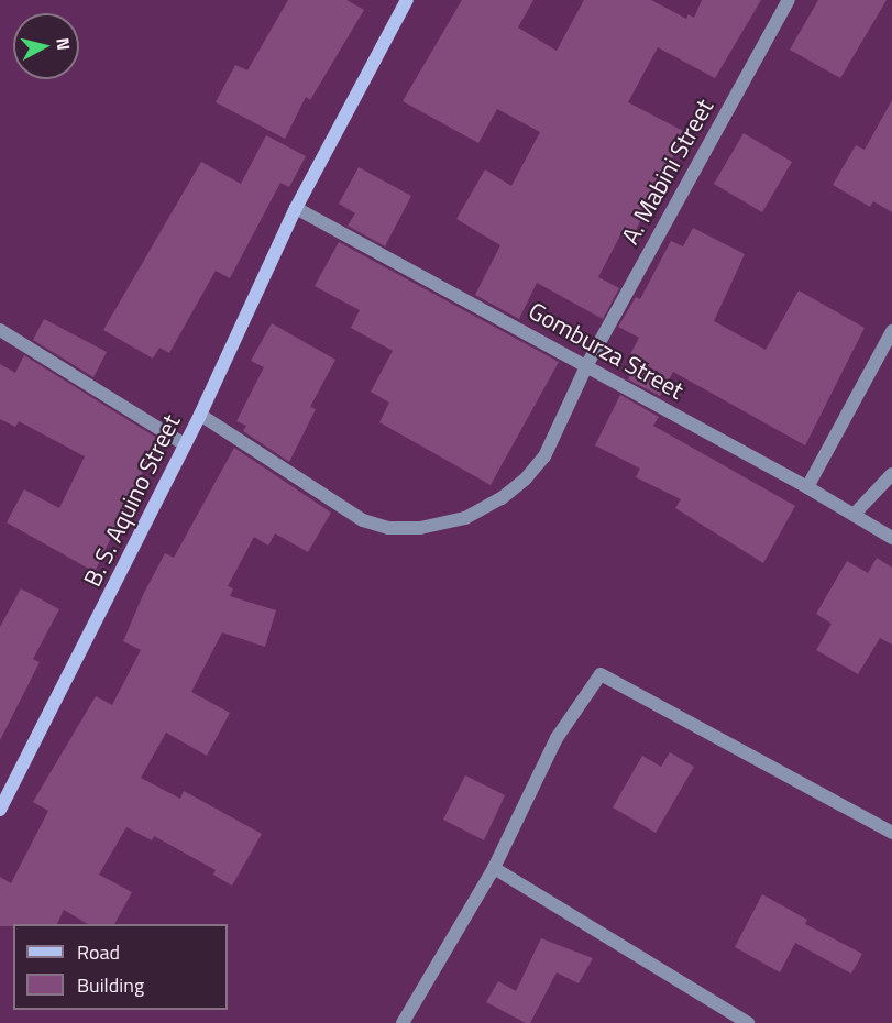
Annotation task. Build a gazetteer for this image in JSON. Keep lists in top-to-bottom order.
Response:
{
  "streets": {
    "street": ["A. Mabini Street", "Gomburza Street", "B. S. Aquino Street"]
  },
  "crossings": [
    ["A. Mabini Street", "Gomburza Street"],
    ["A. Mabini Street", "B. S. Aquino Street"],
    ["Gomburza Street", "B. S. Aquino Street"]
  ],
  "legend": ["Road", "Building"],
  "north": "right"
}
